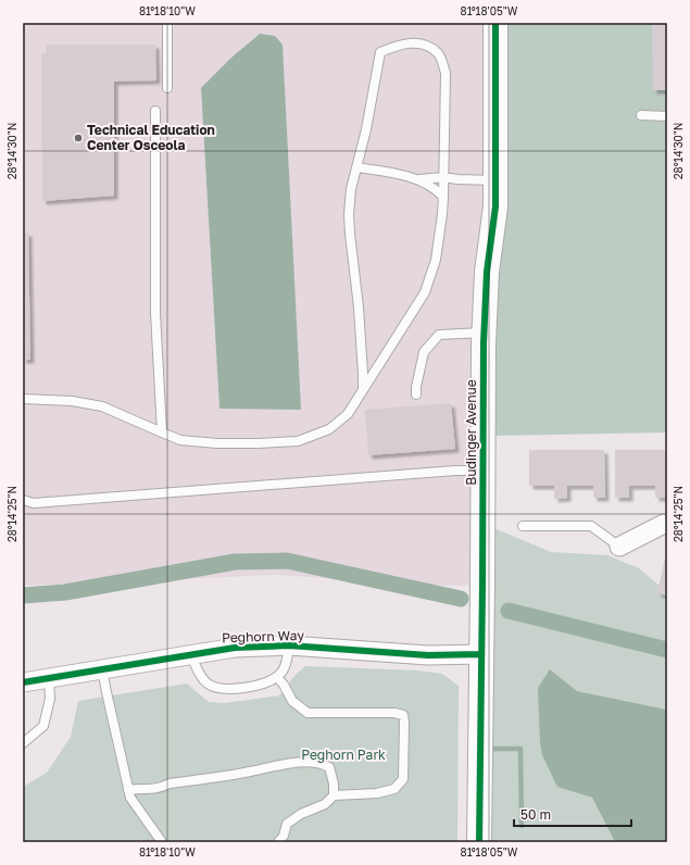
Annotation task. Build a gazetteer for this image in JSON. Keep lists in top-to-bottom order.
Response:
{
  "streets": {
    "street": ["Budinger Avenue", "Peghorn Way"]
  },
  "crossings": [
    ["Budinger Avenue", "Peghorn Way"]
  ],
  "parks": ["Peghorn Park"],
  "places": ["Technical Education Center Osceola"],
  "scale_bar": "50 m",
  "coordinates": [
    "81°18'10\"W",
    "81°18'05\"W",
    "28°14'30\"N",
    "28°14'25\"N"
  ]
}
